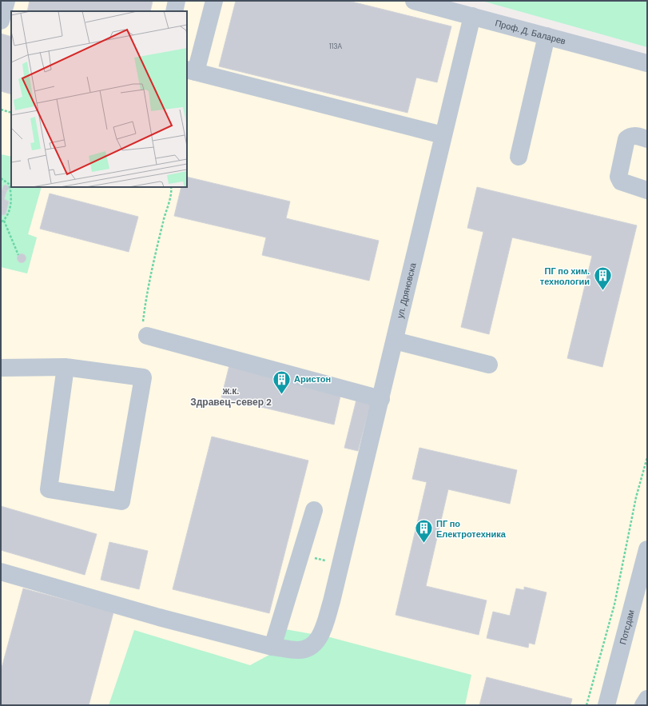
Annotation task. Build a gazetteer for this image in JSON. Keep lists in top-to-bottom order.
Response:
{
  "streets": {
    "street": ["Проф. Д. Баларев", "ул. Дряновска", "Потсдам"]
  },
  "crossings": [
    ["Проф. Д. Баларев", "ул. Дряновска"]
  ],
  "districts": ["ж.к. Здравец-север 2"],
  "places": {
    "building": ["ПГ по хим. технологии", "Аристон", "ПГ по Електротехника"]
  },
  "house_numbers": ["113A"]
}
